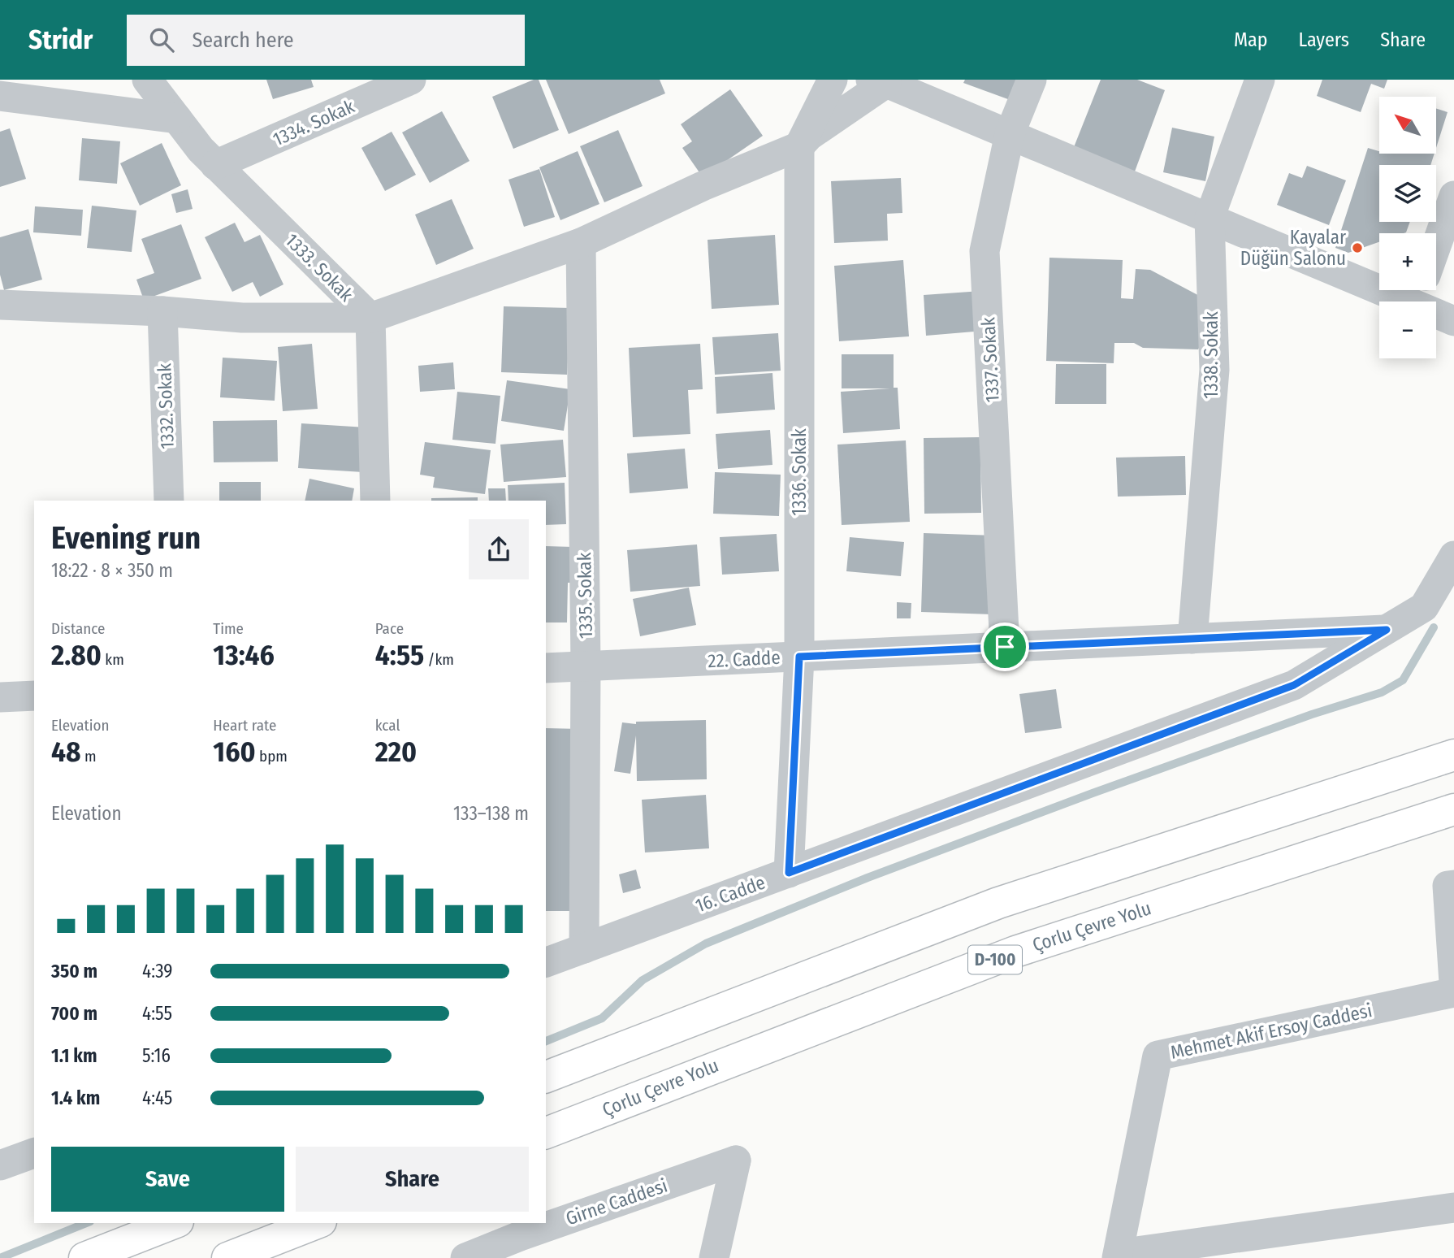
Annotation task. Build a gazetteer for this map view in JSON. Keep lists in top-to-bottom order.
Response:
{
  "streets": {
    "highway": ["Çorlu Çevre Yolu", "D-100"],
    "street": [
      "1334. Sokak",
      "1333. Sokak",
      "1338. Sokak",
      "1337. Sokak",
      "1332. Sokak",
      "1336. Sokak",
      "1335. Sokak",
      "22. Cadde",
      "16. Cadde",
      "Mehmet Akif Ersoy Caddesi",
      "Girne Caddesi"
    ]
  },
  "crossings": [
    ["1334. Sokak", "1333. Sokak"],
    ["1338. Sokak", "22. Cadde"],
    ["1337. Sokak", "22. Cadde"],
    ["1336. Sokak", "22. Cadde"],
    ["1336. Sokak", "16. Cadde"],
    ["1335. Sokak", "22. Cadde"],
    ["1335. Sokak", "16. Cadde"],
    ["22. Cadde", "16. Cadde"]
  ],
  "places": ["Kayalar Düğün Salonu"],
  "north": "top left",
  "page": {
    "header": "Stridr",
    "search": "Search here",
    "nav": ["Map", "Layers", "Share"],
    "map_buttons": ["+", "−"],
    "heading": ["Evening run", "18:22 · 8 × 350 m"],
    "stats": [
      ["Distance", "2.80 km"],
      ["Time", "13:46"],
      ["Pace", "4:55 /km"],
      ["Elevation", "48 m"],
      ["Heart rate", "160 bpm"],
      ["kcal", "220"]
    ],
    "chart": ["Elevation", "133–138 m"],
    "list": [
      {
        "name": "350 m",
        "note": "4:39"
      },
      {
        "name": "700 m",
        "note": "4:55"
      },
      {
        "name": "1.1 km",
        "note": "5:16"
      },
      {
        "name": "1.4 km",
        "note": "4:45"
      }
    ],
    "buttons": ["Save", "Share"]
  }
}
